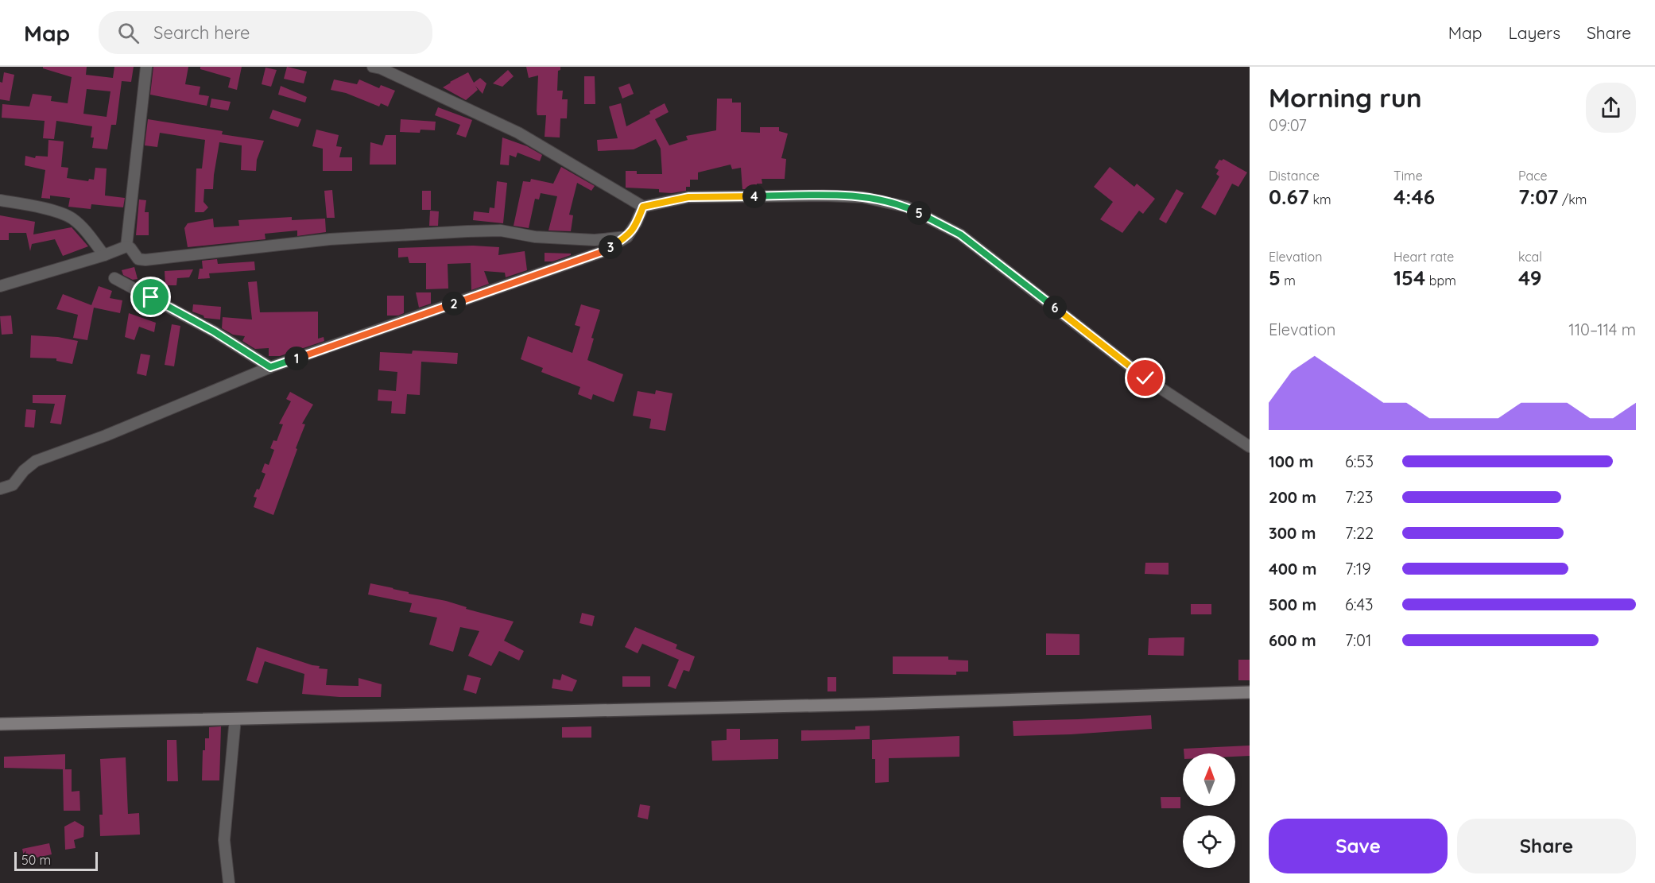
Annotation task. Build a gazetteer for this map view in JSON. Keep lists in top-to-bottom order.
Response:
{
  "scale_bar": "50 m",
  "north": "top",
  "page": {
    "header": "Map",
    "search": "Search here",
    "nav": ["Map", "Layers", "Share"],
    "heading": ["Morning run", "09:07"],
    "stats": [
      ["Distance", "0.67 km"],
      ["Time", "4:46"],
      ["Pace", "7:07 /km"],
      ["Elevation", "5 m"],
      ["Heart rate", "154 bpm"],
      ["kcal", "49"]
    ],
    "pins": [
      "4",
      "5",
      "3",
      "2",
      "6",
      "1"
    ],
    "chart": ["Elevation", "110–114 m"],
    "list": [
      {
        "name": "100 m",
        "note": "6:53"
      },
      {
        "name": "200 m",
        "note": "7:23"
      },
      {
        "name": "300 m",
        "note": "7:22"
      },
      {
        "name": "400 m",
        "note": "7:19"
      },
      {
        "name": "500 m",
        "note": "6:43"
      },
      {
        "name": "600 m",
        "note": "7:01"
      }
    ],
    "buttons": ["Save", "Share"],
    "scale": "50 m"
  }
}
